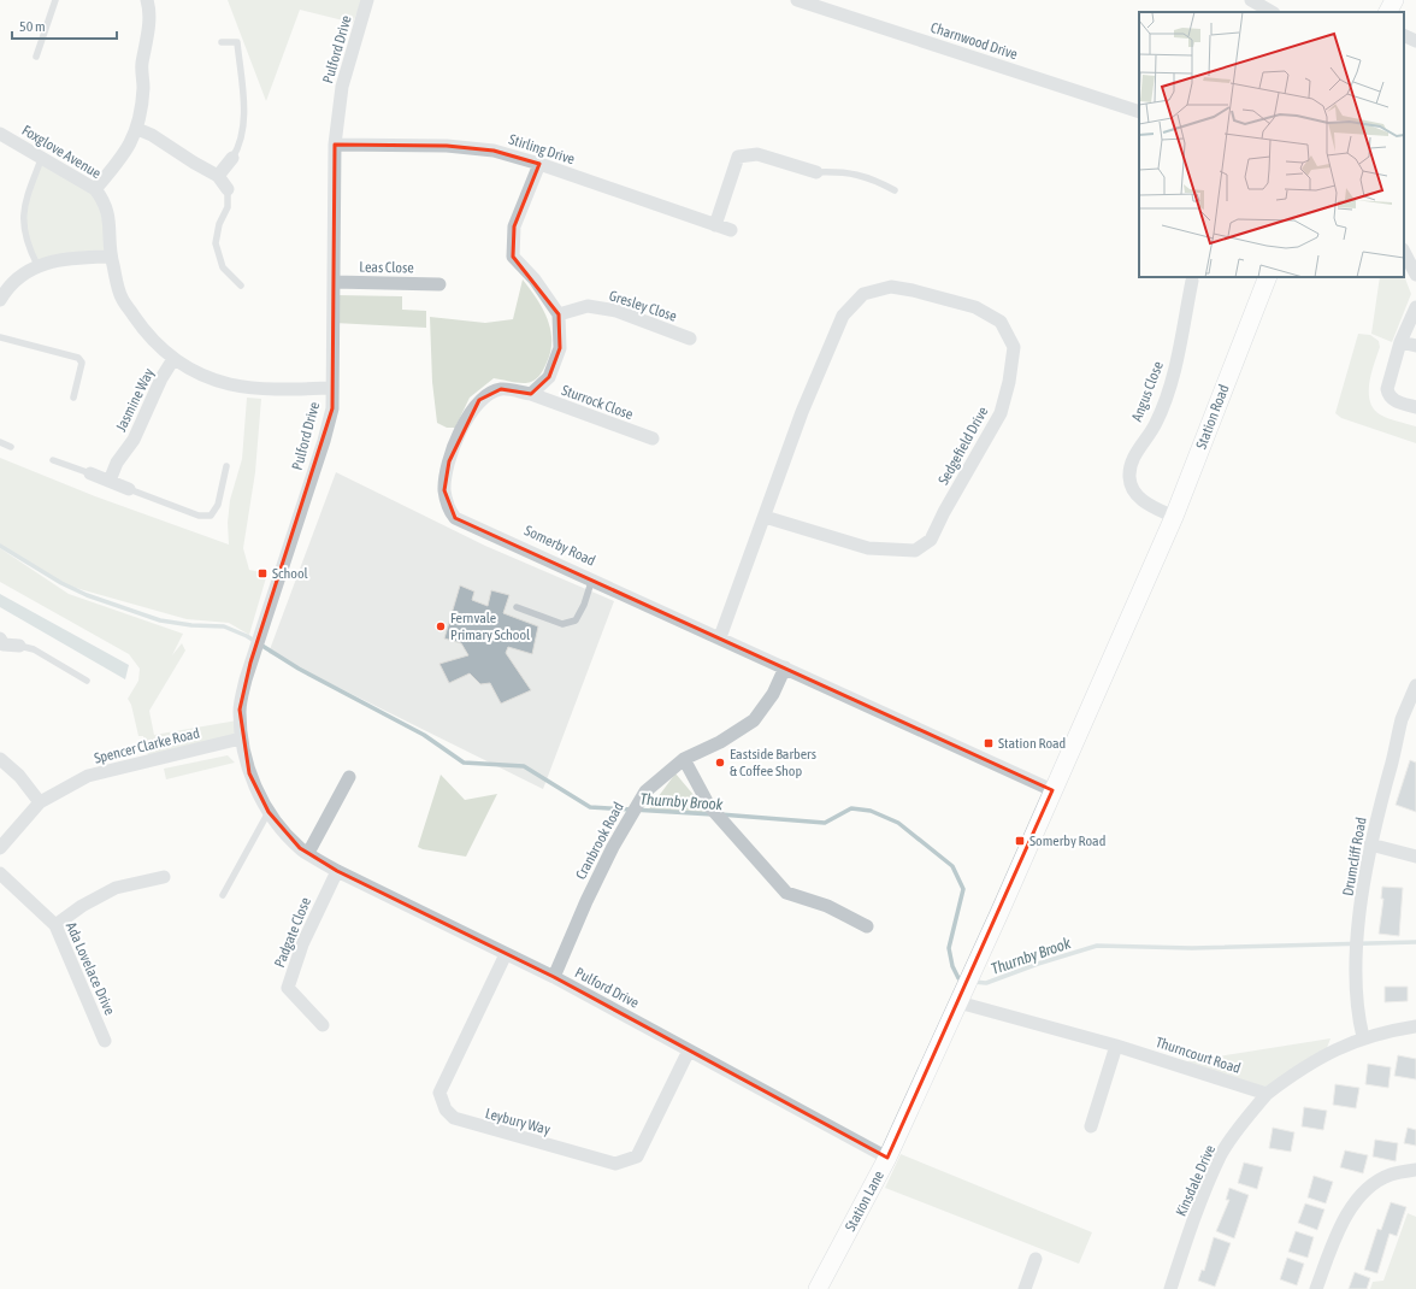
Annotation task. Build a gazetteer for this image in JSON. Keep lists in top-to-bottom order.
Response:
{
  "streets": {
    "street": [
      "Charnwood Drive",
      "Pulford Drive",
      "Stirling Drive",
      "Foxglove Avenue",
      "Leas Close",
      "Gresley Close",
      "Angus Close",
      "Jasmine Way",
      "Sturrock Close",
      "Station Road",
      "Sedgefield Drive",
      "Somerby Road",
      "Spencer Clarke Road",
      "Cranbrook Road",
      "Drumcliff Road",
      "Padgate Close",
      "Ada Lovelace Drive",
      "Thurncourt Road",
      "Leybury Way",
      "Kinsdale Drive",
      "Station Lane"
    ]
  },
  "crossings": [
    ["Pulford Drive", "Stirling Drive"],
    ["Pulford Drive", "Foxglove Avenue"],
    ["Pulford Drive", "Leas Close"],
    ["Pulford Drive", "Spencer Clarke Road"],
    ["Pulford Drive", "Cranbrook Road"],
    ["Pulford Drive", "Padgate Close"],
    ["Pulford Drive", "Leybury Way"],
    ["Pulford Drive", "Station Lane"],
    ["Foxglove Avenue", "Jasmine Way"],
    ["Angus Close", "Station Road"],
    ["Sturrock Close", "Somerby Road"],
    ["Station Road", "Somerby Road"],
    ["Station Road", "Thurncourt Road"],
    ["Station Road", "Station Lane"],
    ["Sedgefield Drive", "Somerby Road"],
    ["Somerby Road", "Cranbrook Road"],
    ["Thurncourt Road", "Kinsdale Drive"]
  ],
  "water": ["Thurnby Brook"],
  "places": {
    "transit": ["School", "Station Road", "Somerby Road"],
    "other": ["Fernvale Primary School", "Eastside Barbers & Coffee Shop"]
  },
  "scale_bar": "50 m"
}
